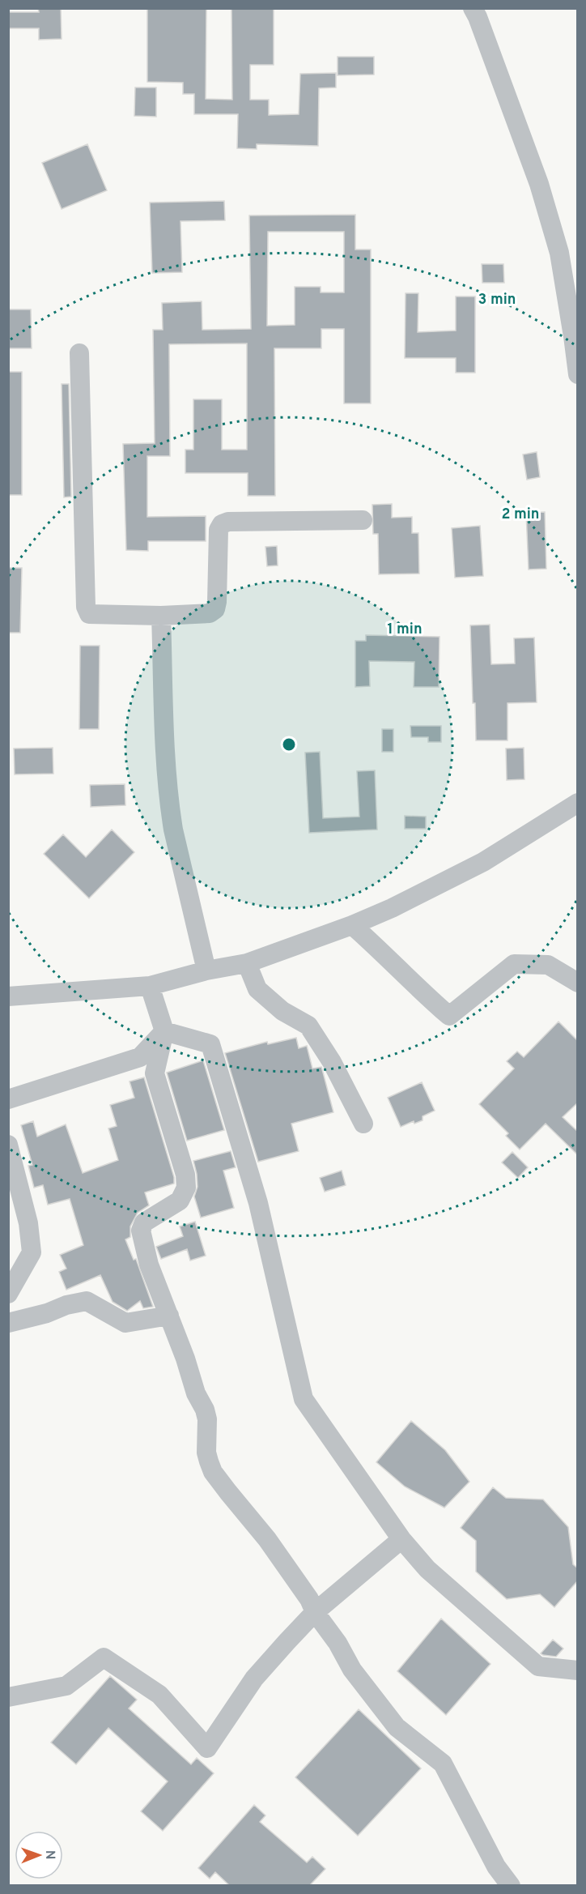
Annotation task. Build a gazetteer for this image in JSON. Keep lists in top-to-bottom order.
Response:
{
  "north": "right",
  "rings": ["3 min", "2 min", "1 min"]
}
